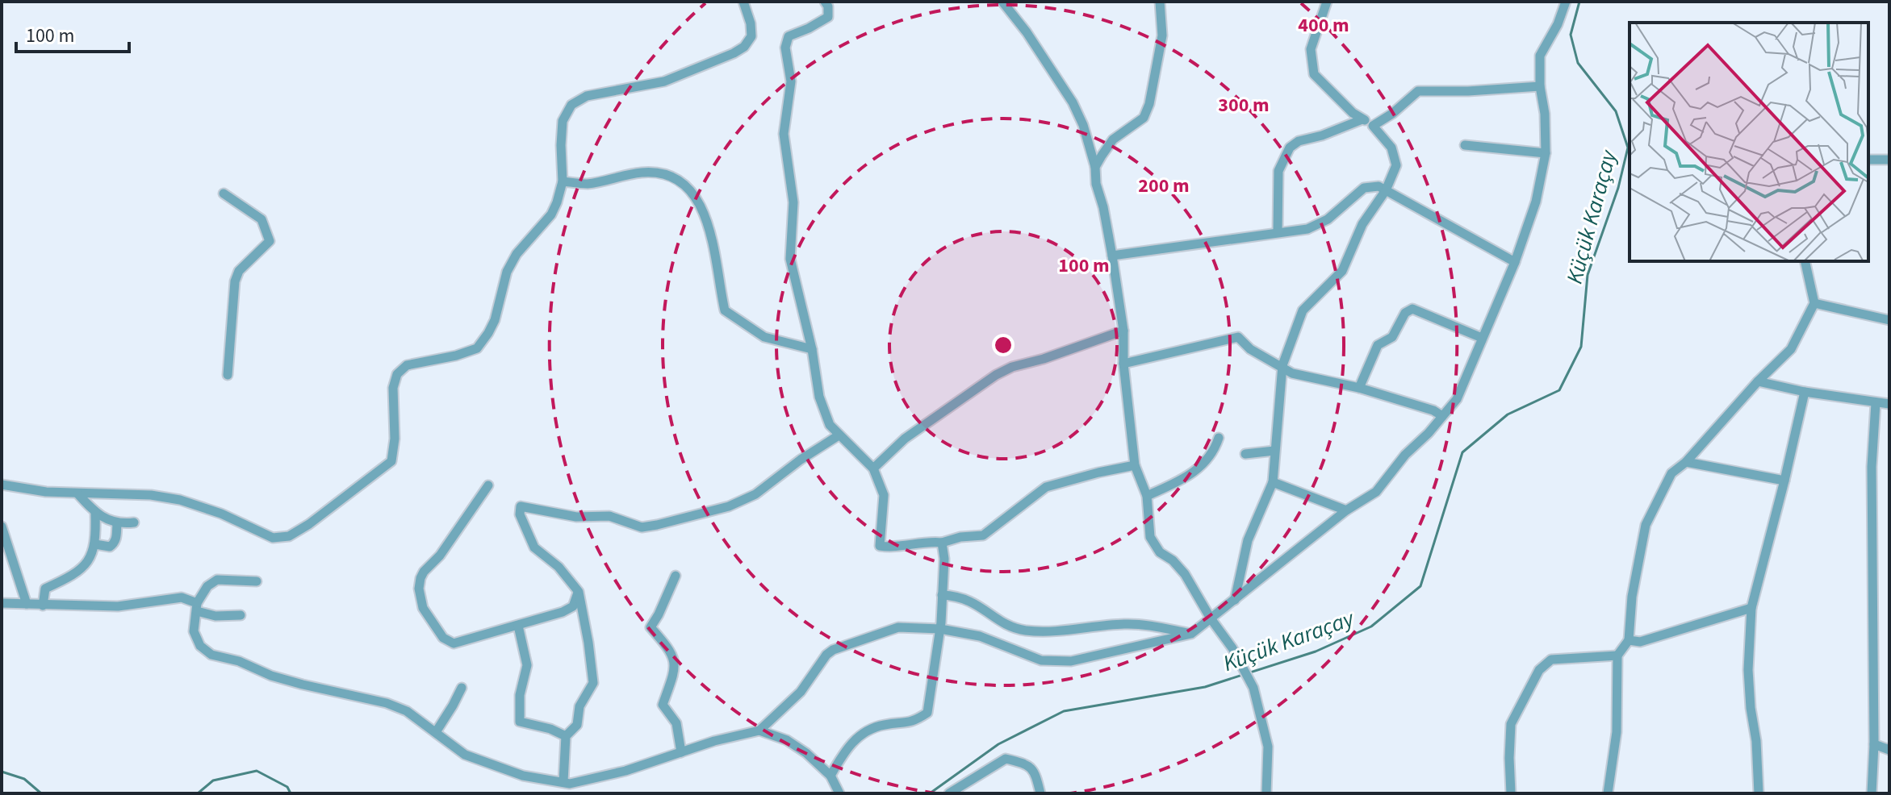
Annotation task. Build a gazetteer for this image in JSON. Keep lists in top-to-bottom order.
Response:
{
  "water": ["Küçük Karaçay"],
  "scale_bar": "100 m",
  "rings": [
    "400 m",
    "300 m",
    "200 m",
    "100 m"
  ]
}
